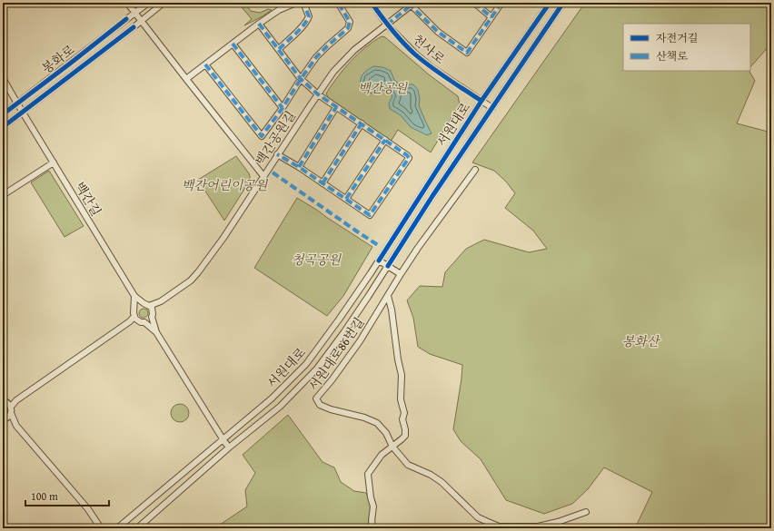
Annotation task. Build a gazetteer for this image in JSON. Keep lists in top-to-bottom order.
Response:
{
  "streets": {
    "street": [
      "천사로",
      "봉화로",
      "서원대로",
      "백간공원길",
      "백간길",
      "서원대로86번길"
    ]
  },
  "crossings": [
    ["천사로", "서원대로"],
    ["천사로", "백간공원길"],
    ["봉화로", "백간길"]
  ],
  "parks": [
    "백간공원",
    "백간어린이공원",
    "청곡공원",
    "봉화산"
  ],
  "legend": ["자전거길", "산책로"],
  "scale_bar": "100 m"
}
